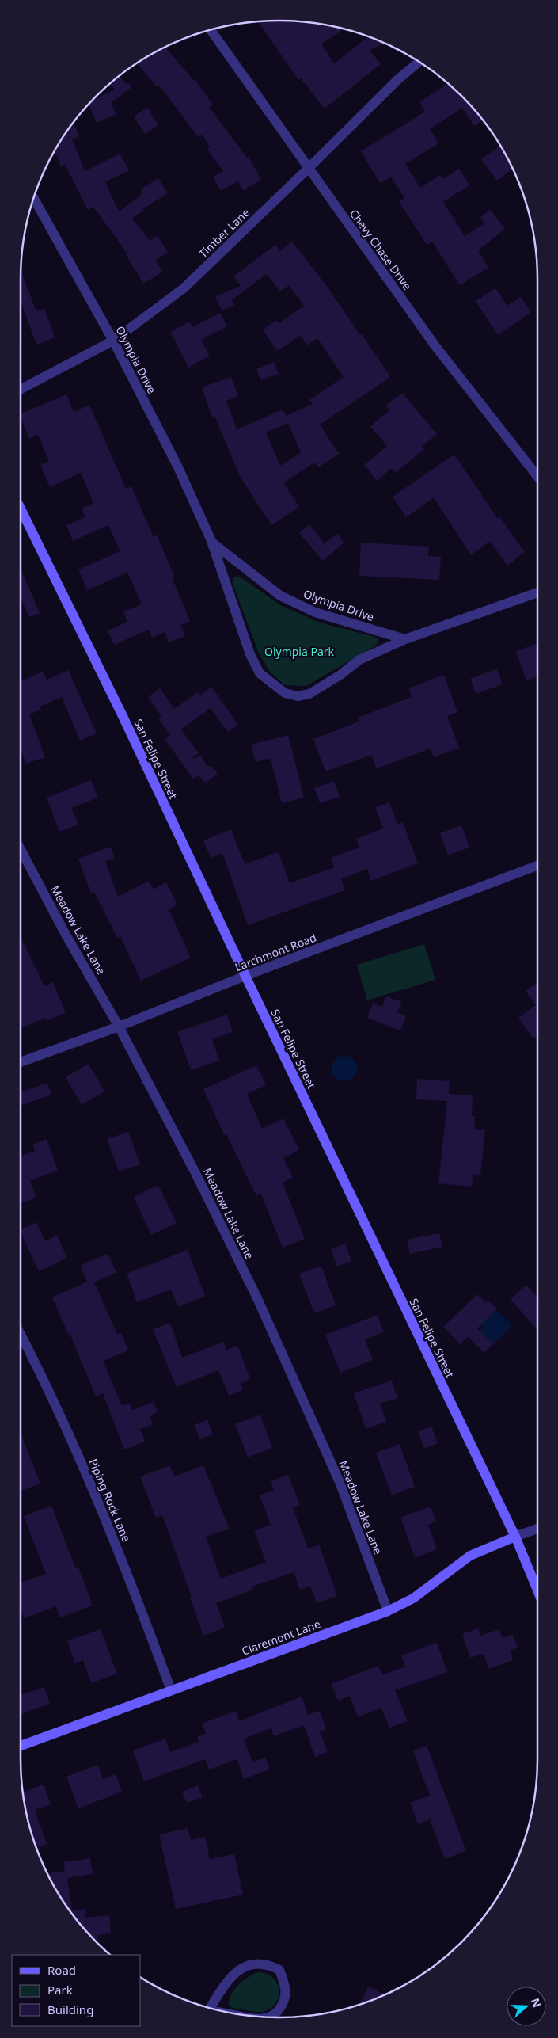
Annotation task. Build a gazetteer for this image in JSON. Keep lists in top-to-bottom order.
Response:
{
  "streets": {
    "main road": ["San Felipe Street", "Claremont Lane"],
    "street": [
      "Timber Lane",
      "Chevy Chase Drive",
      "Olympia Drive",
      "Meadow Lake Lane",
      "Larchmont Road",
      "Piping Rock Lane"
    ]
  },
  "crossings": [
    ["Timber Lane", "Chevy Chase Drive"],
    ["Timber Lane", "Olympia Drive"],
    ["San Felipe Street", "Larchmont Road"],
    ["San Felipe Street", "Claremont Lane"],
    ["Meadow Lake Lane", "Larchmont Road"],
    ["Meadow Lake Lane", "Claremont Lane"],
    ["Piping Rock Lane", "Claremont Lane"]
  ],
  "parks": ["Olympia Park"],
  "legend": ["Road", "Park", "Building"],
  "north": "right"
}
